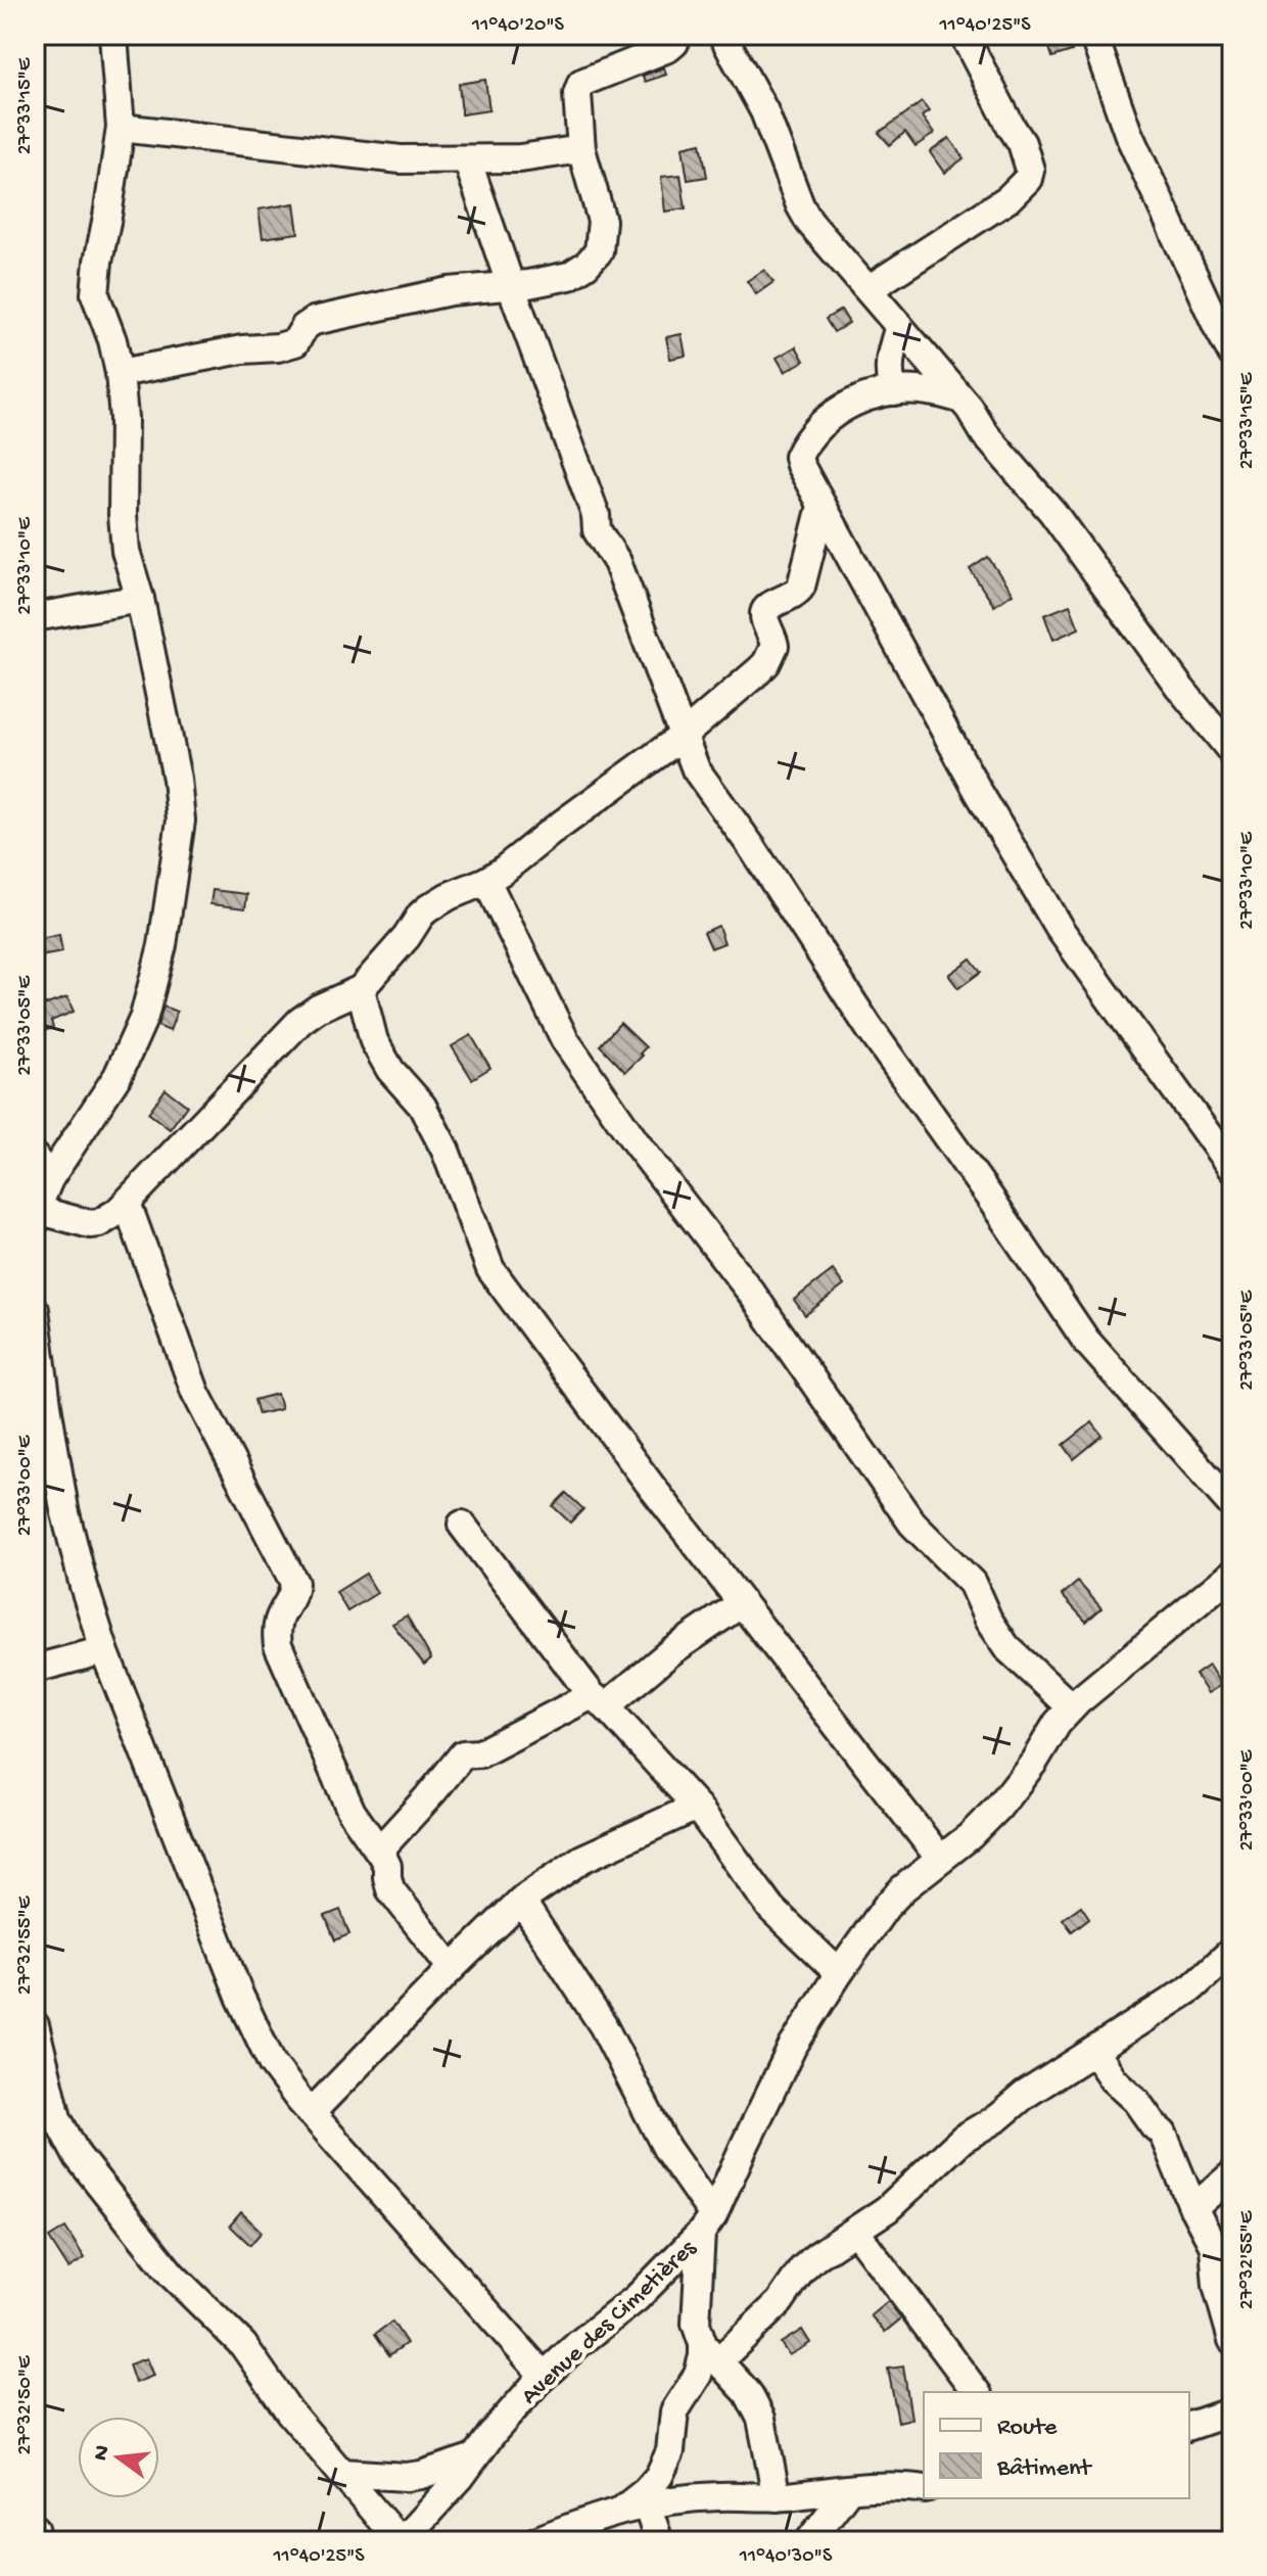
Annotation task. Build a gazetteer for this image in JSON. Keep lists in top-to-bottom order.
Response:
{
  "streets": {
    "street": ["Avenue des Cimetières"]
  },
  "legend": ["Route", "Bâtiment"],
  "north": "left",
  "coordinates": [
    "11°40'20\"S",
    "11°40'25\"S",
    "27°33'15\"E",
    "27°33'10\"E",
    "27°33'05\"E",
    "27°33'00\"E",
    "27°32'55\"E",
    "27°32'50\"E",
    "11°40'30\"S"
  ]
}
